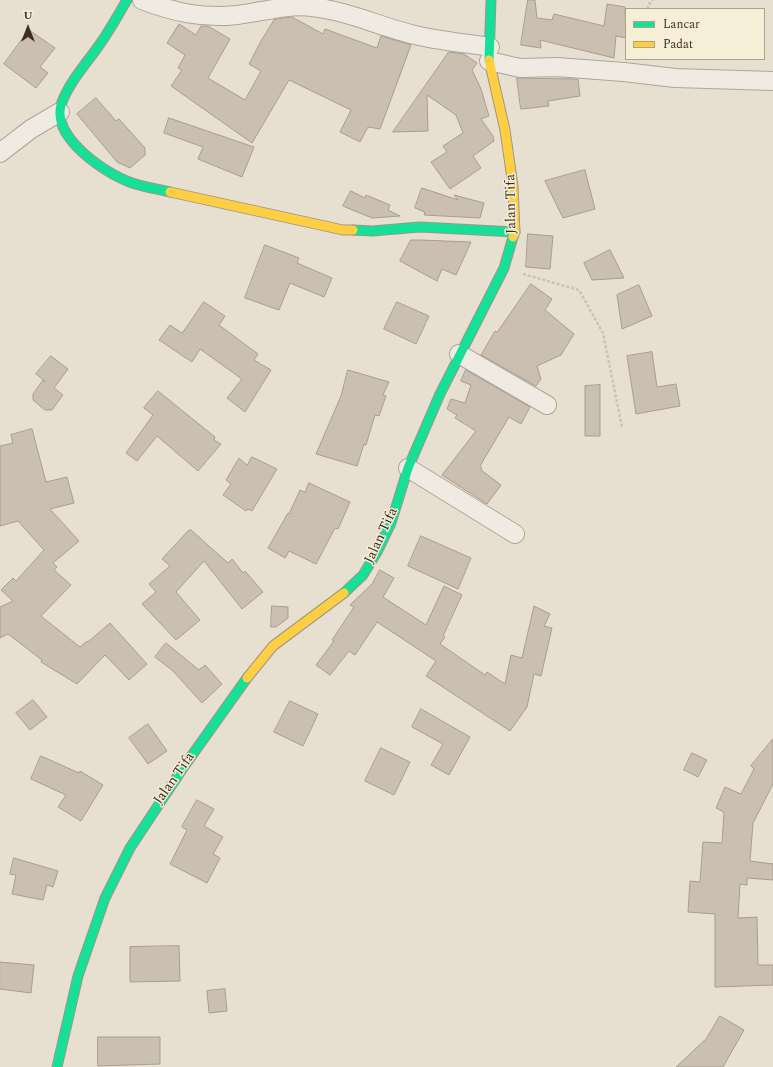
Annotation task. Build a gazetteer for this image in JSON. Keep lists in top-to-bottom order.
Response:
{
  "streets": {
    "street": ["Jalan Tifa"]
  },
  "legend": ["Lancar", "Padat"],
  "north": "top"
}
